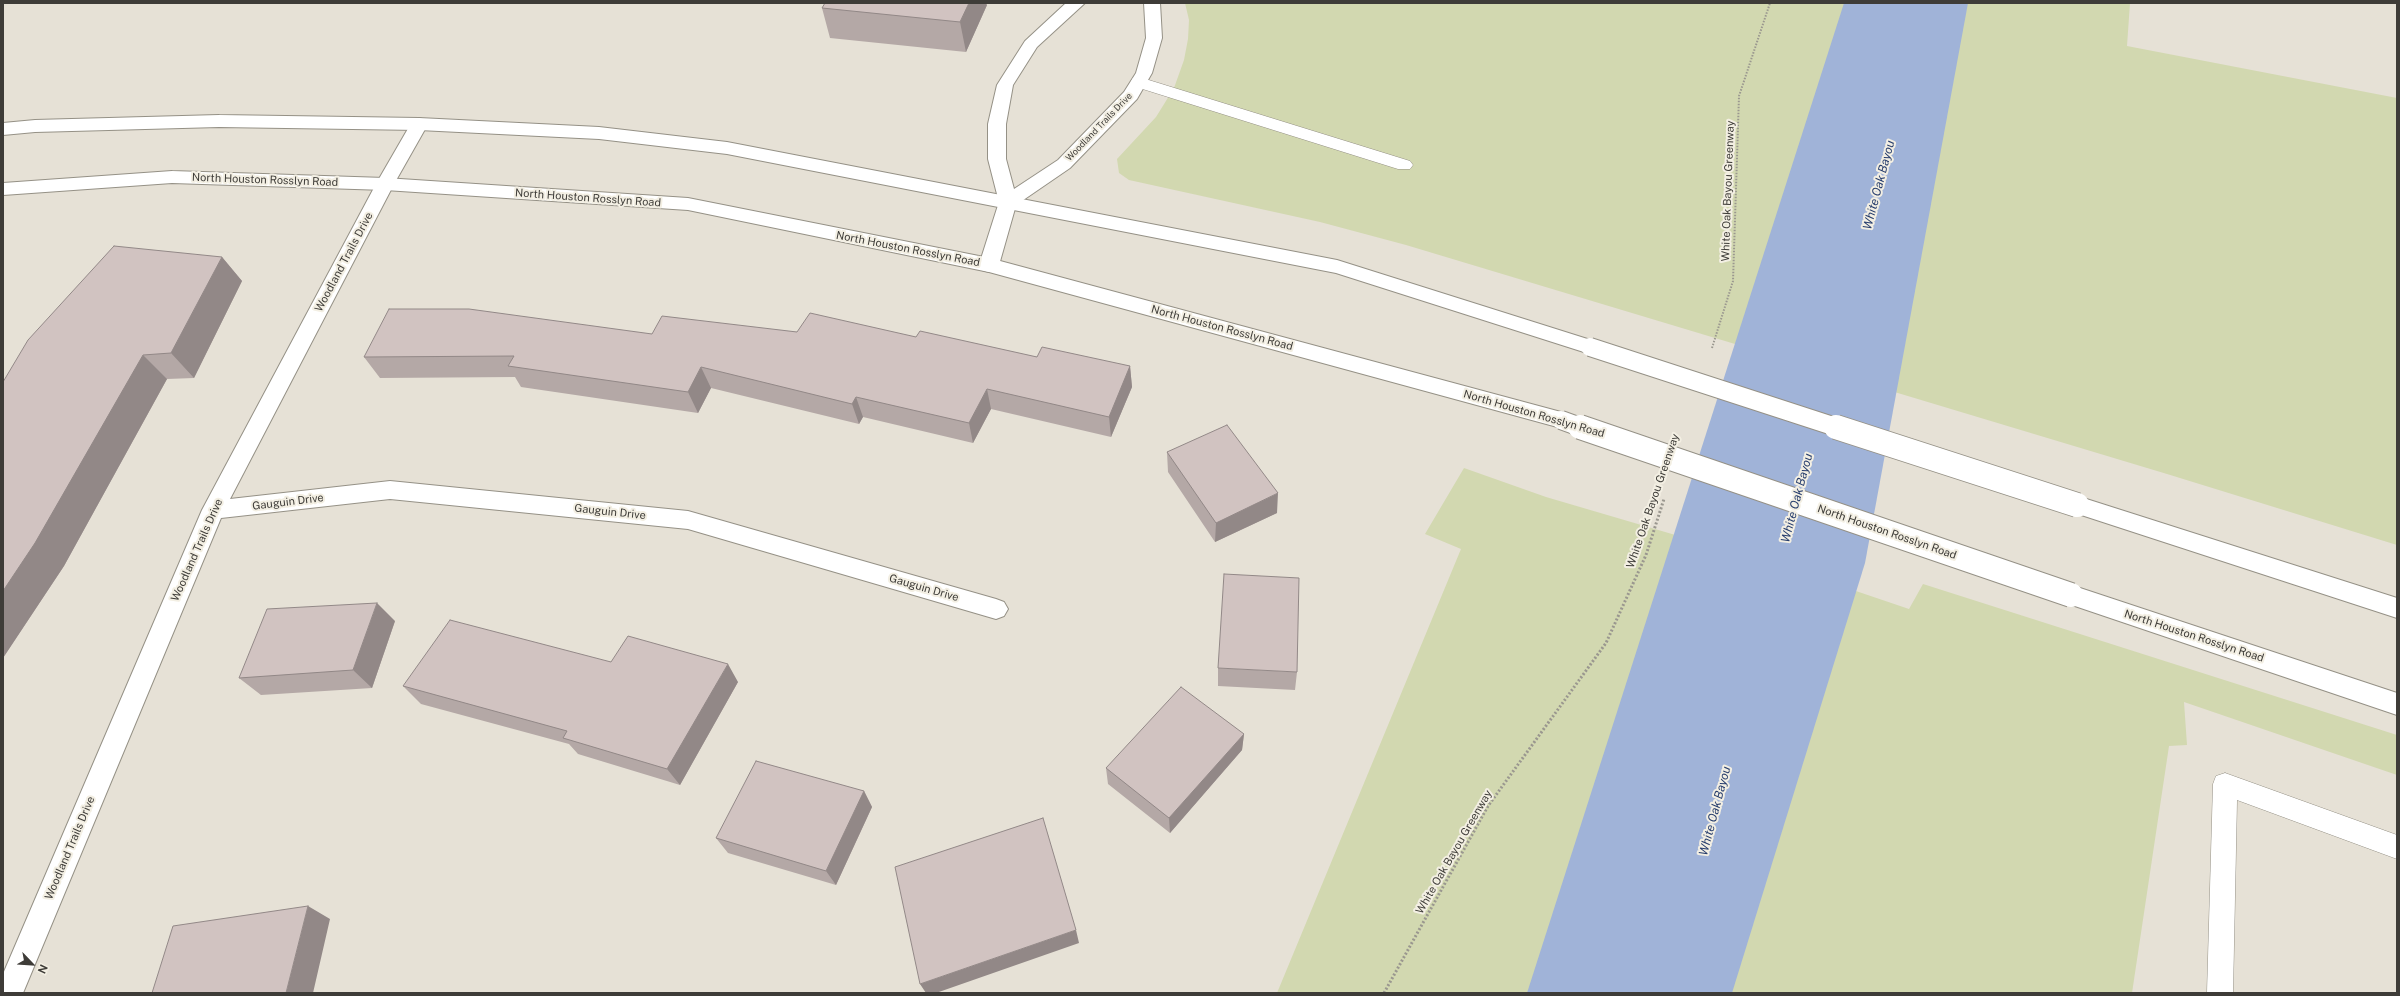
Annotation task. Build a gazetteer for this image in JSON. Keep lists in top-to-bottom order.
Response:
{
  "streets": {
    "main road": ["Woodland Trails Drive", "North Houston Rosslyn Road", "Gauguin Drive"],
    "path": ["White Oak Bayou Greenway"]
  },
  "crossings": [
    ["Woodland Trails Drive", "North Houston Rosslyn Road"],
    ["Woodland Trails Drive", "Gauguin Drive"]
  ],
  "water": ["White Oak Bayou"],
  "north": "bottom right"
}
